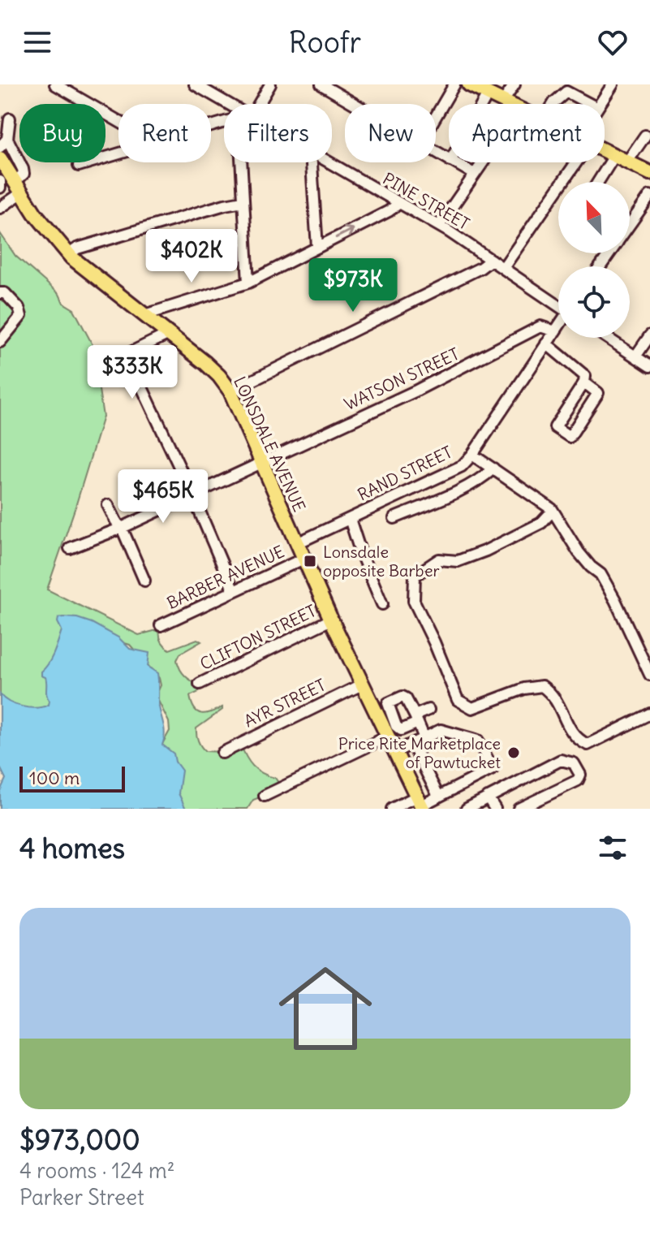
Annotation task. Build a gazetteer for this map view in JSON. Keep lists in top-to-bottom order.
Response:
{
  "streets": {
    "main road": ["LONSDALE AVENUE"],
    "street": [
      "PINE STREET",
      "WATSON STREET",
      "RAND STREET",
      "BARBER AVENUE",
      "CLIFTON STREET",
      "AYR STREET"
    ]
  },
  "crossings": [
    ["WATSON STREET", "LONSDALE AVENUE"],
    ["WATSON STREET", "RAND STREET"],
    ["LONSDALE AVENUE", "RAND STREET"],
    ["LONSDALE AVENUE", "BARBER AVENUE"],
    ["LONSDALE AVENUE", "CLIFTON STREET"],
    ["LONSDALE AVENUE", "AYR STREET"]
  ],
  "places": {
    "transit": ["Lonsdale opposite Barber"],
    "other": ["Price Rite Marketplace of Pawtucket"]
  },
  "scale_bar": "100 m",
  "north": "top left",
  "page": {
    "header": "Roofr",
    "chip": [
      "Buy",
      "Rent",
      "Filters",
      "New",
      "Apartment"
    ],
    "price": [
      "$402K",
      "$973K",
      "$333K",
      "$465K"
    ],
    "scale": "100 m",
    "heading": "4 homes",
    "list": [
      {
        "name": "$973,000",
        "note": "4 rooms · 124 m² · Parker Street"
      }
    ]
  }
}
